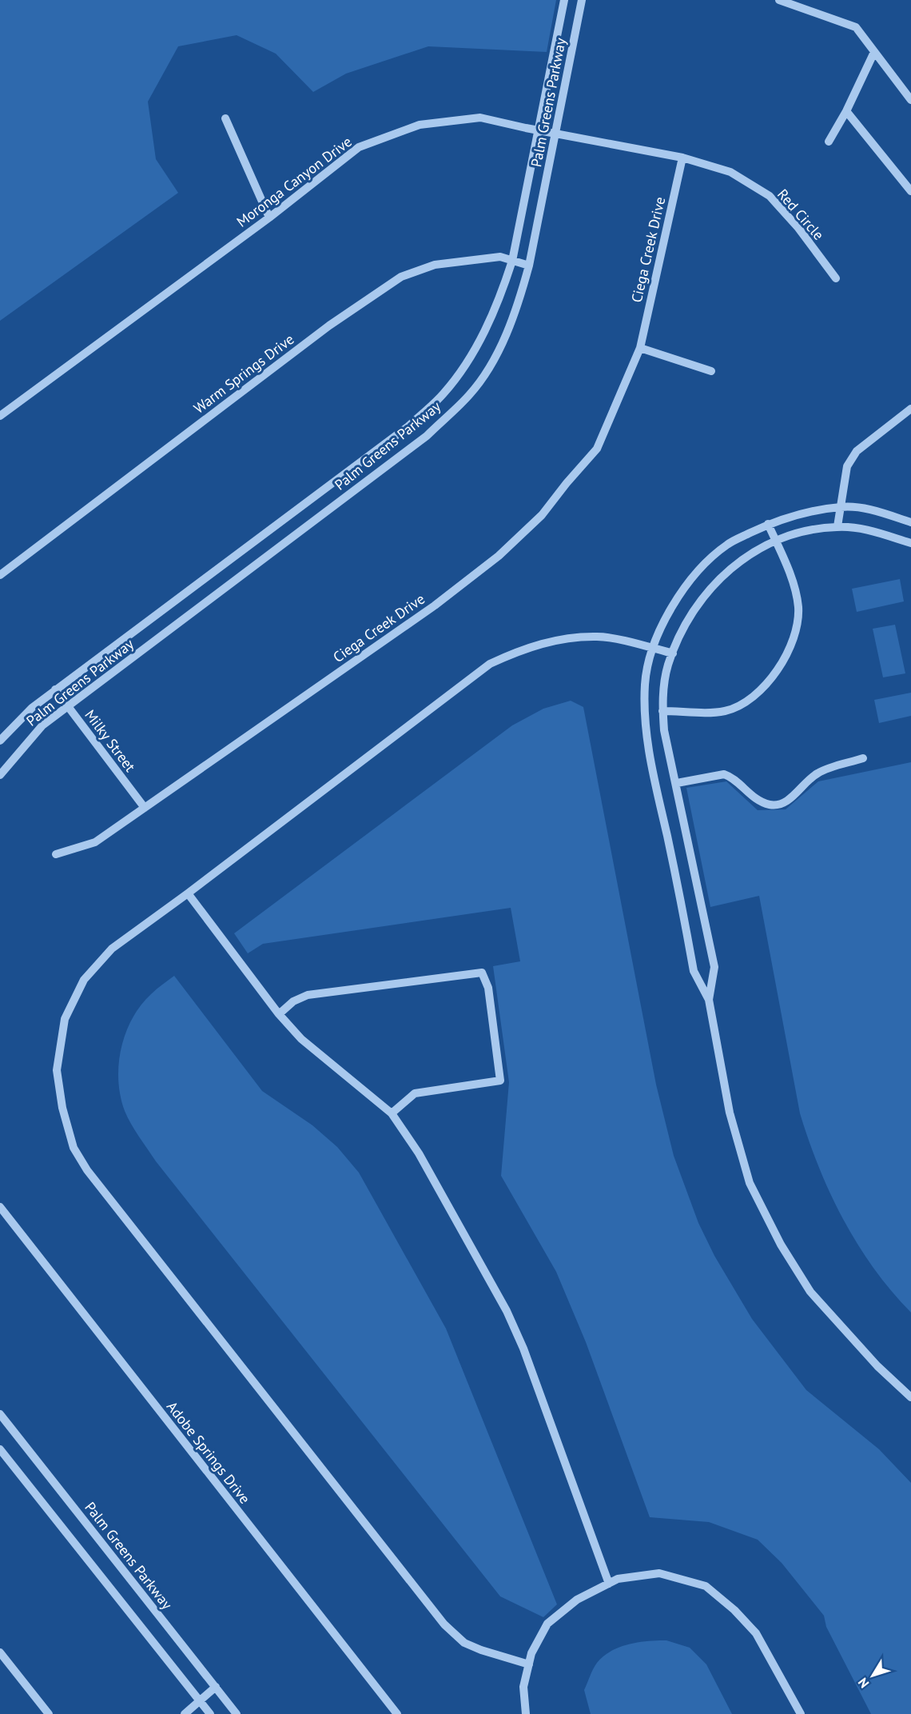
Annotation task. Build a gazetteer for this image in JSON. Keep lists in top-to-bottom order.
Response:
{
  "streets": {
    "street": [
      "Palm Greens Parkway",
      "Moronga Canyon Drive",
      "Red Circle",
      "Ciega Creek Drive",
      "Warm Springs Drive",
      "Milky Street",
      "Adobe Springs Drive"
    ]
  },
  "crossings": [
    ["Palm Greens Parkway", "Moronga Canyon Drive"],
    ["Palm Greens Parkway", "Warm Springs Drive"],
    ["Palm Greens Parkway", "Milky Street"],
    ["Moronga Canyon Drive", "Red Circle"],
    ["Moronga Canyon Drive", "Ciega Creek Drive"],
    ["Red Circle", "Ciega Creek Drive"],
    ["Ciega Creek Drive", "Milky Street"]
  ],
  "north": "bottom left"
}
